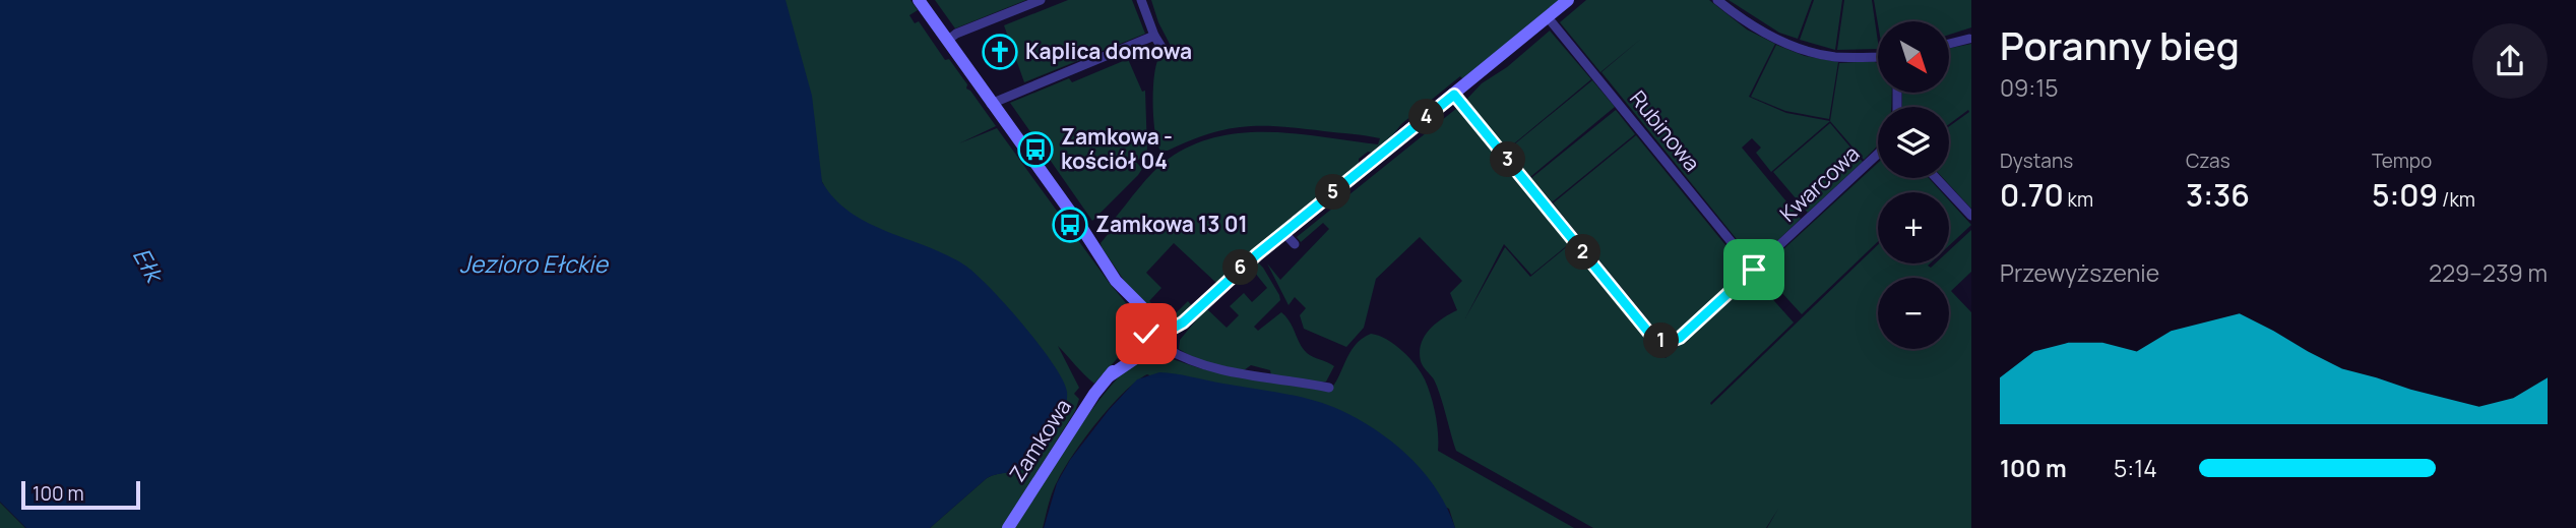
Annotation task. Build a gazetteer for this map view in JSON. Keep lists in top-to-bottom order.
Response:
{
  "streets": {
    "street": ["Rubinowa", "Kwarcowa", "Zamkowa"]
  },
  "crossings": [
    ["Rubinowa", "Kwarcowa"]
  ],
  "water": ["Ełk", "Jezioro Ełckie"],
  "places": {
    "church": ["Kaplica domowa"],
    "bus stop": ["Zamkowa - kościół 04", "Zamkowa 13 01"]
  },
  "scale_bar": "100 m",
  "north": "bottom right",
  "page": {
    "heading": ["Poranny bieg", "09:15"],
    "map_buttons": ["+", "−"],
    "pins": [
      "4",
      "3",
      "5",
      "2",
      "6",
      "1"
    ],
    "stats": [
      ["Dystans", "0.70 km"],
      ["Czas", "3:36"],
      ["Tempo", "5:09 /km"]
    ],
    "chart": ["Przewyższenie", "229–239 m"],
    "list": [
      {
        "name": "100 m",
        "note": "5:14"
      }
    ],
    "scale": "100 m"
  }
}
